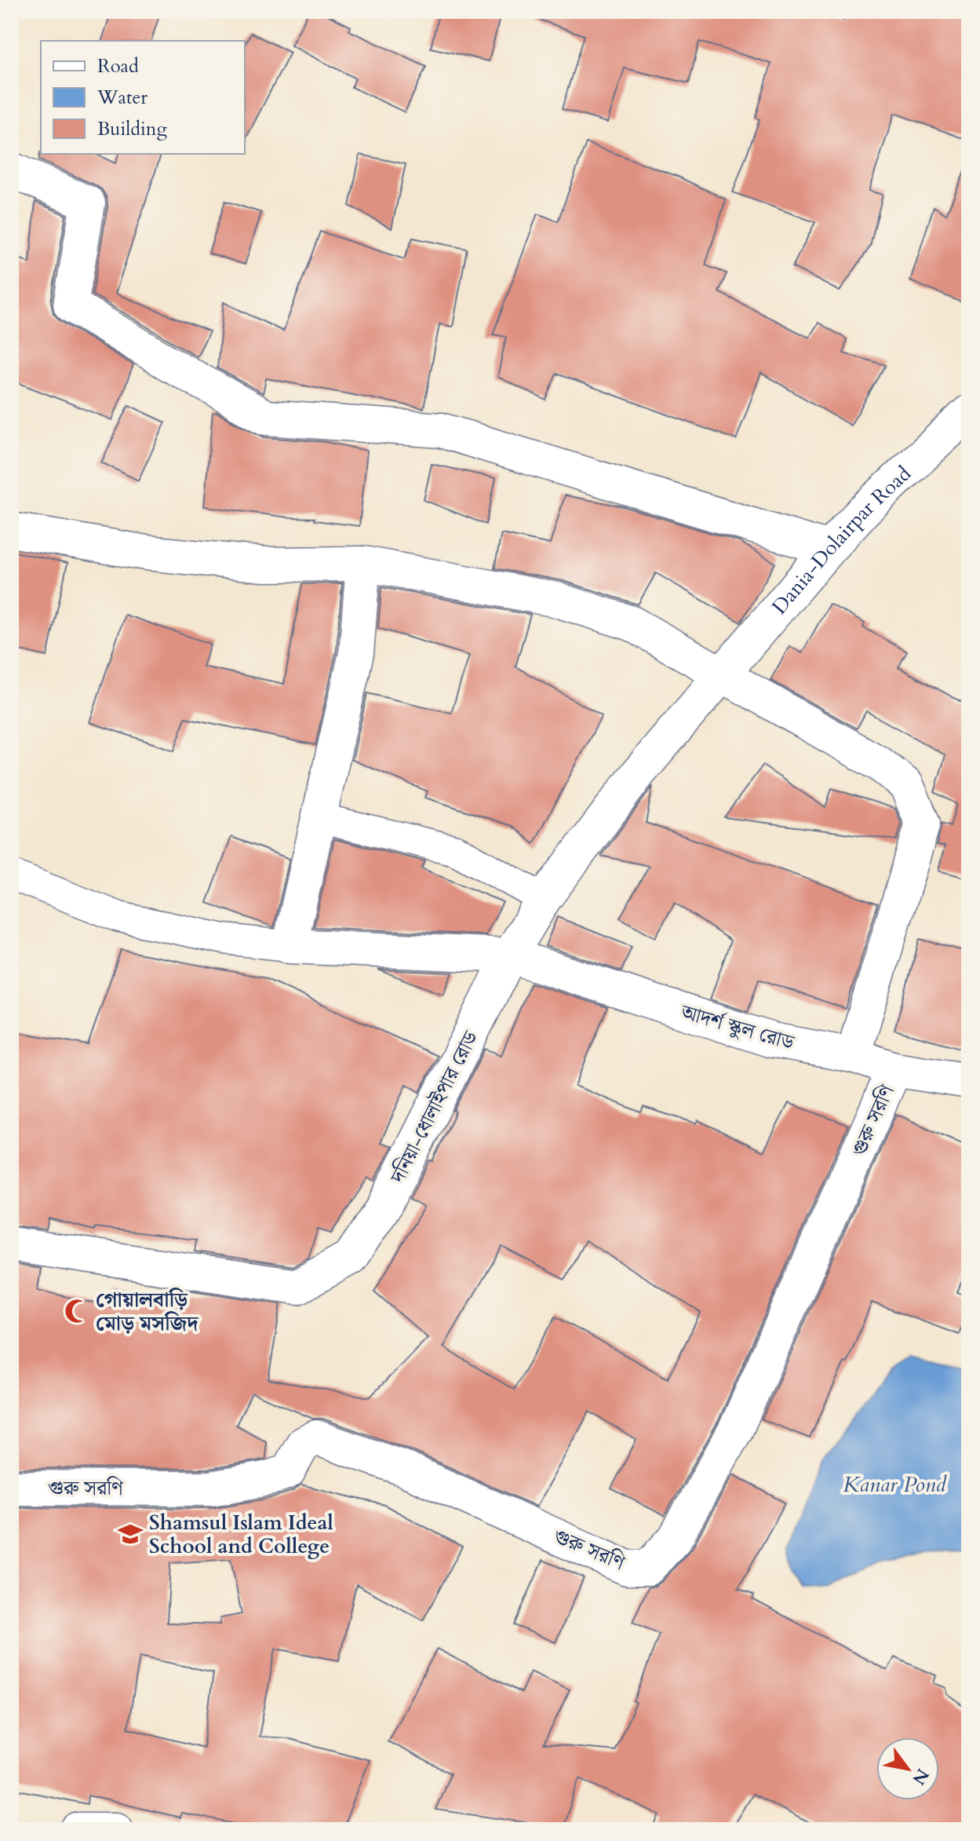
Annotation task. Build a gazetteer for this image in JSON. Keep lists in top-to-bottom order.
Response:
{
  "streets": {
    "street": [
      "Dania-Dolairpar Road",
      "আদর্শ স্কুল রোড",
      "দনিয়া-ধোলাইপার রোড",
      "গুরু সরণি"
    ]
  },
  "crossings": [
    ["Dania-Dolairpar Road", "দনিয়া-ধোলাইপার রোড"],
    ["আদর্শ স্কুল রোড", "দনিয়া-ধোলাইপার রোড"],
    ["আদর্শ স্কুল রোড", "গুরু সরণি"]
  ],
  "water": ["Kanar Pond"],
  "places": {
    "mosque": ["গোয়ালবাড়ি মোড় মসজিদ"],
    "school or university": ["Shamsul Islam Ideal School and College"]
  },
  "legend": ["Road", "Water", "Building"],
  "north": "bottom right"
}
